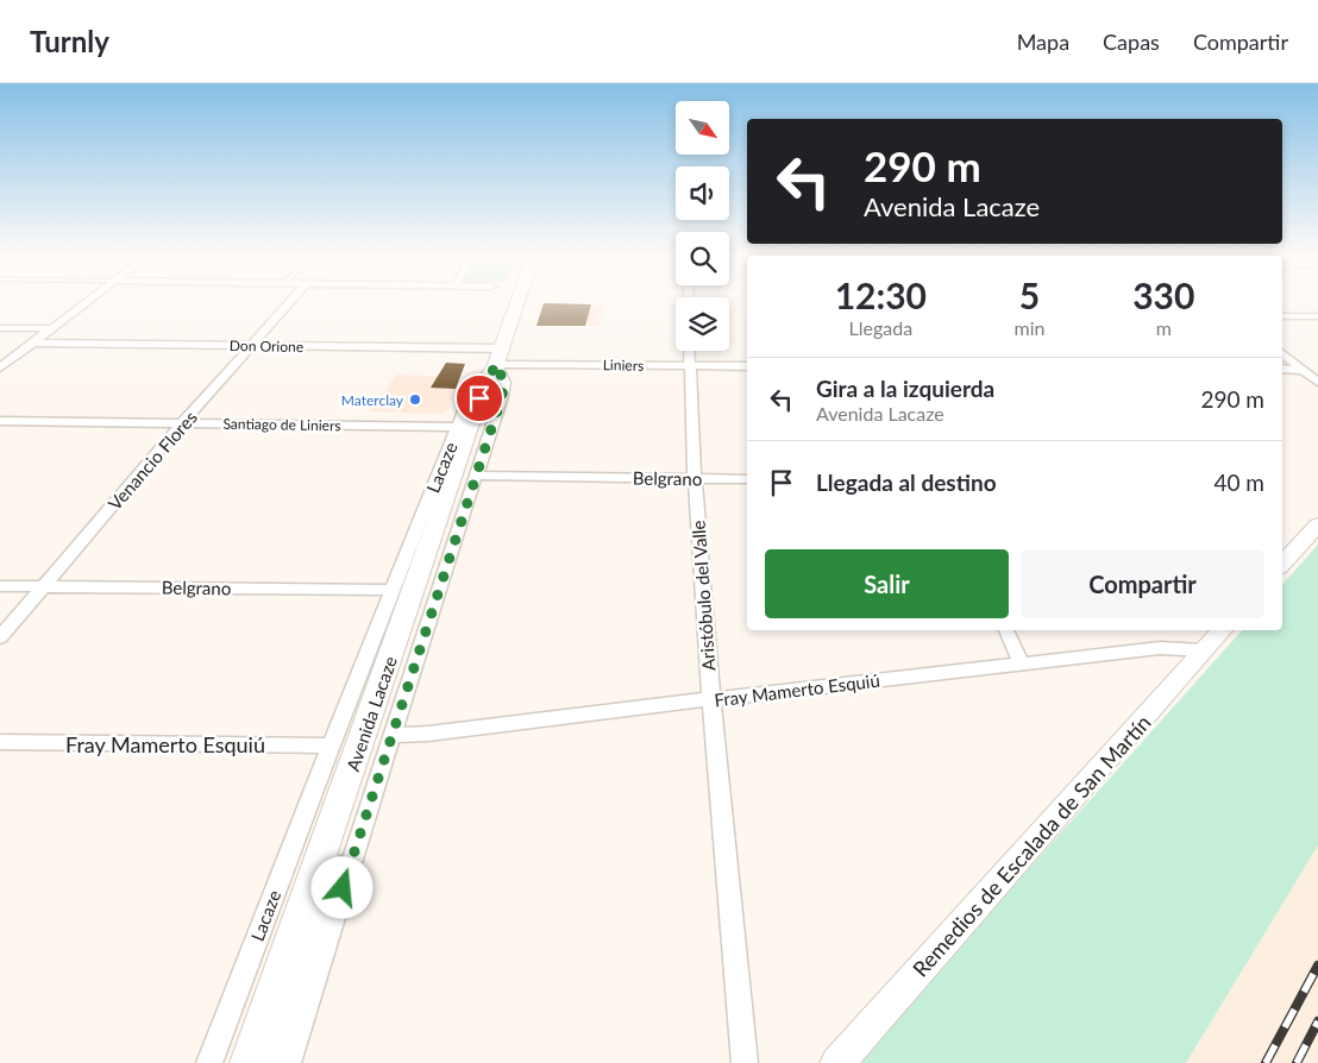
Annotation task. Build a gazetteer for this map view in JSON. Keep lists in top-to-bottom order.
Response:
{
  "streets": {
    "main road": ["Avenida Lacaze"],
    "street": [
      "Don Orione",
      "Liniers",
      "Santiago de Liniers",
      "Venancio Flores",
      "Lacaze",
      "Belgrano",
      "Aristóbulo del Valle",
      "Fray Mamerto Esquiú",
      "Remedios de Escalada de San Martín"
    ]
  },
  "crossings": [
    ["Don Orione", "Liniers"],
    ["Don Orione", "Venancio Flores"],
    ["Don Orione", "Lacaze"],
    ["Don Orione", "Avenida Lacaze"],
    ["Liniers", "Lacaze"],
    ["Liniers", "Aristóbulo del Valle"],
    ["Liniers", "Avenida Lacaze"],
    ["Santiago de Liniers", "Venancio Flores"],
    ["Santiago de Liniers", "Lacaze"],
    ["Venancio Flores", "Belgrano"],
    ["Lacaze", "Belgrano"],
    ["Lacaze", "Fray Mamerto Esquiú"],
    ["Lacaze", "Avenida Lacaze"],
    ["Belgrano", "Aristóbulo del Valle"],
    ["Belgrano", "Avenida Lacaze"],
    ["Aristóbulo del Valle", "Fray Mamerto Esquiú"],
    ["Fray Mamerto Esquiú", "Remedios de Escalada de San Martín"]
  ],
  "places": ["Materclay"],
  "north": "bottom right",
  "page": {
    "header": "Turnly",
    "nav": ["Mapa", "Capas", "Compartir"],
    "turn": ["290 m", "Avenida Lacaze"],
    "eta": [
      "12:30",
      "Llegada",
      "5",
      "min",
      "330",
      "m"
    ],
    "list": [
      {
        "name": "Gira a la izquierda",
        "note": "Avenida Lacaze",
        "value": "290 m"
      },
      {
        "name": "Llegada al destino",
        "value": "40 m"
      }
    ],
    "buttons": ["Salir", "Compartir"]
  }
}
